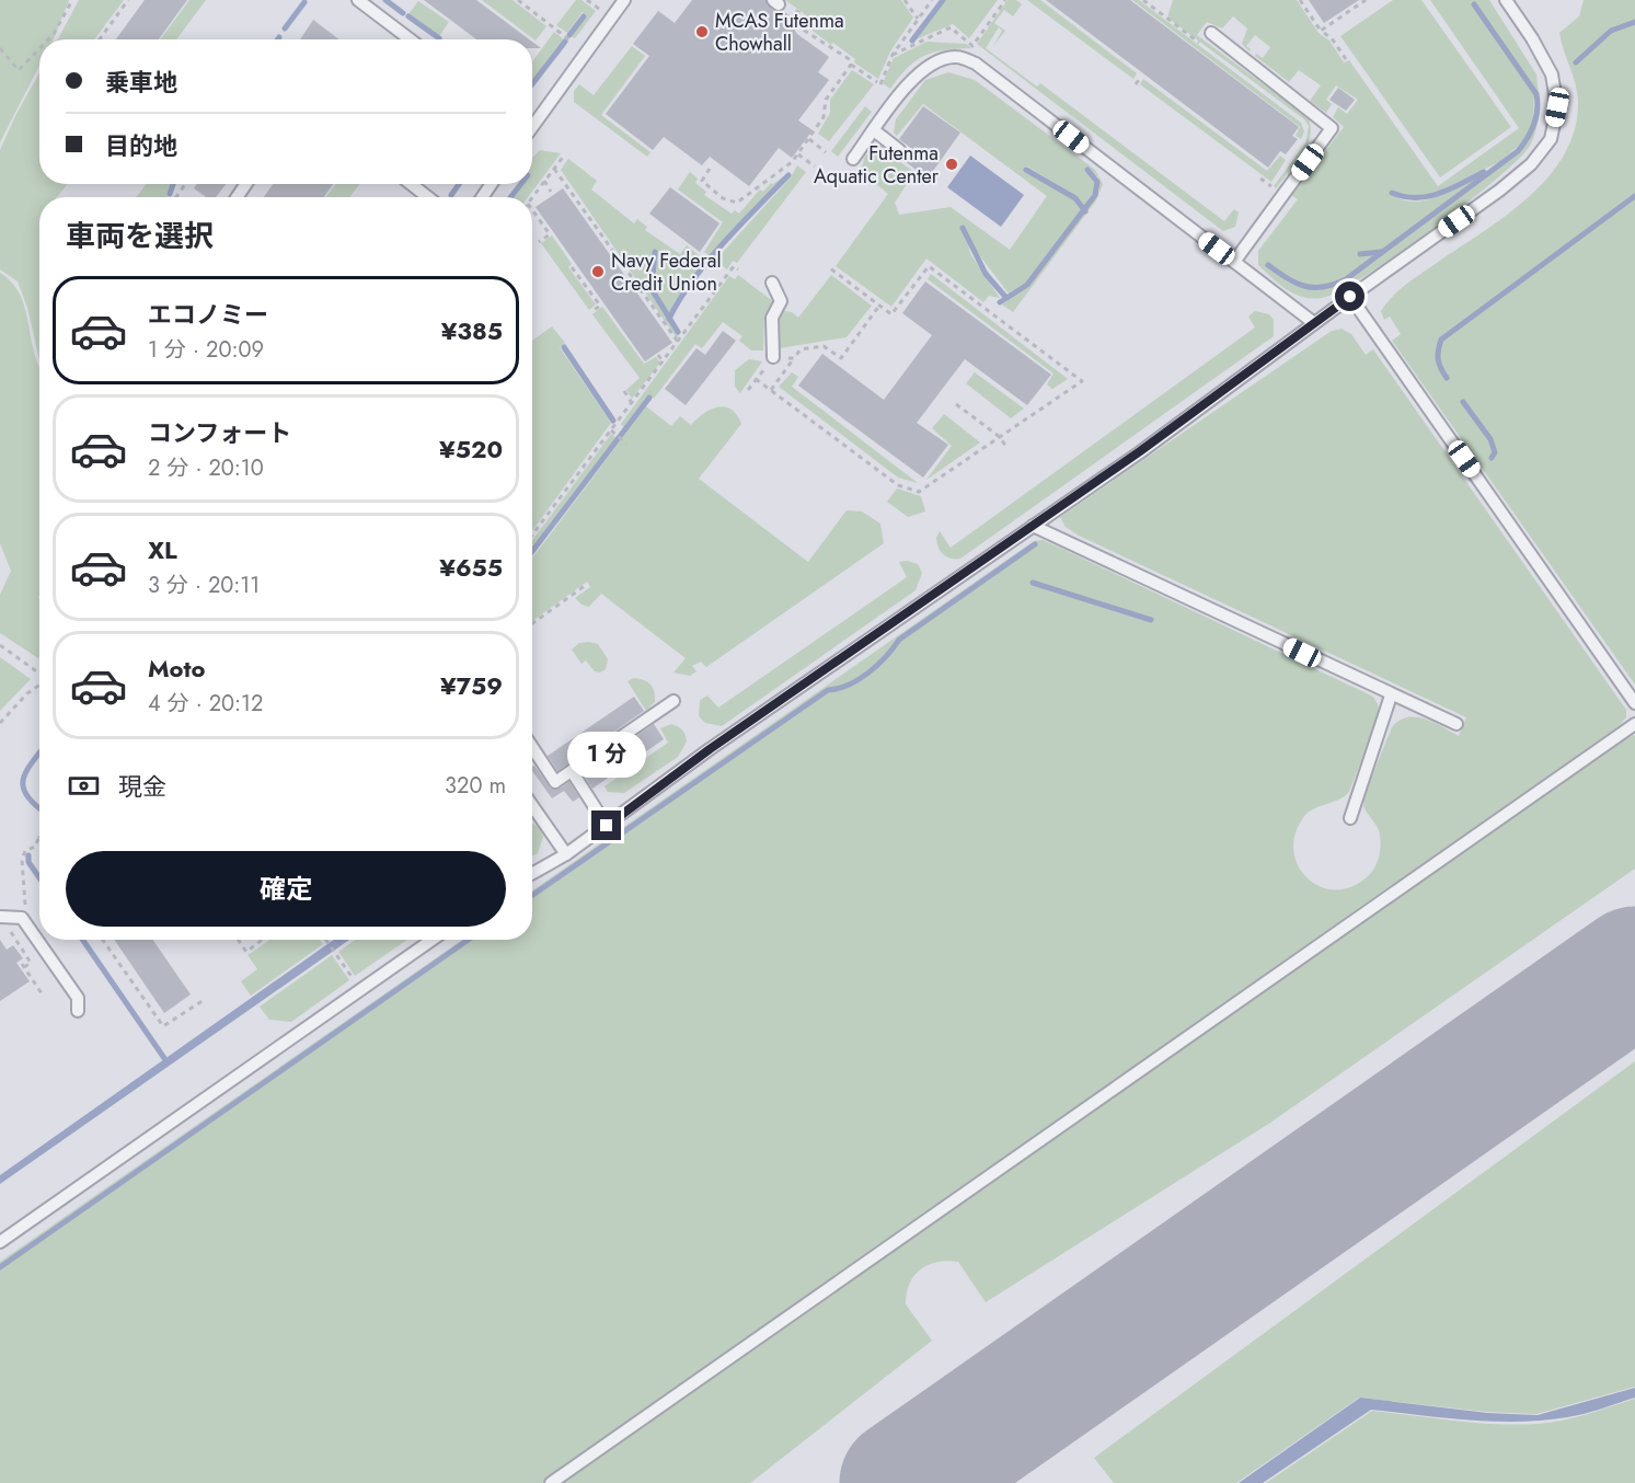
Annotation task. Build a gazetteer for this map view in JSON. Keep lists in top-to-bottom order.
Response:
{
  "places": ["MCAS Futenma Chowhall", "Futenma Aquatic Center", "Navy Federal Credit Union"],
  "page": {
    "banner": ["乗車地", "目的地"],
    "heading": "車両を選択",
    "list": [
      {
        "name": "エコノミー",
        "note": "1 分 · 20:09",
        "value": "¥385"
      },
      {
        "name": "コンフォート",
        "note": "2 分 · 20:10",
        "value": "¥520"
      },
      {
        "name": "XL",
        "note": "3 分 · 20:11",
        "value": "¥655"
      },
      {
        "name": "Moto",
        "note": "4 分 · 20:12",
        "value": "¥759"
      }
    ],
    "bubble": "1 分",
    "pay": ["現金", "320 m"],
    "buttons": "確定"
  }
}
